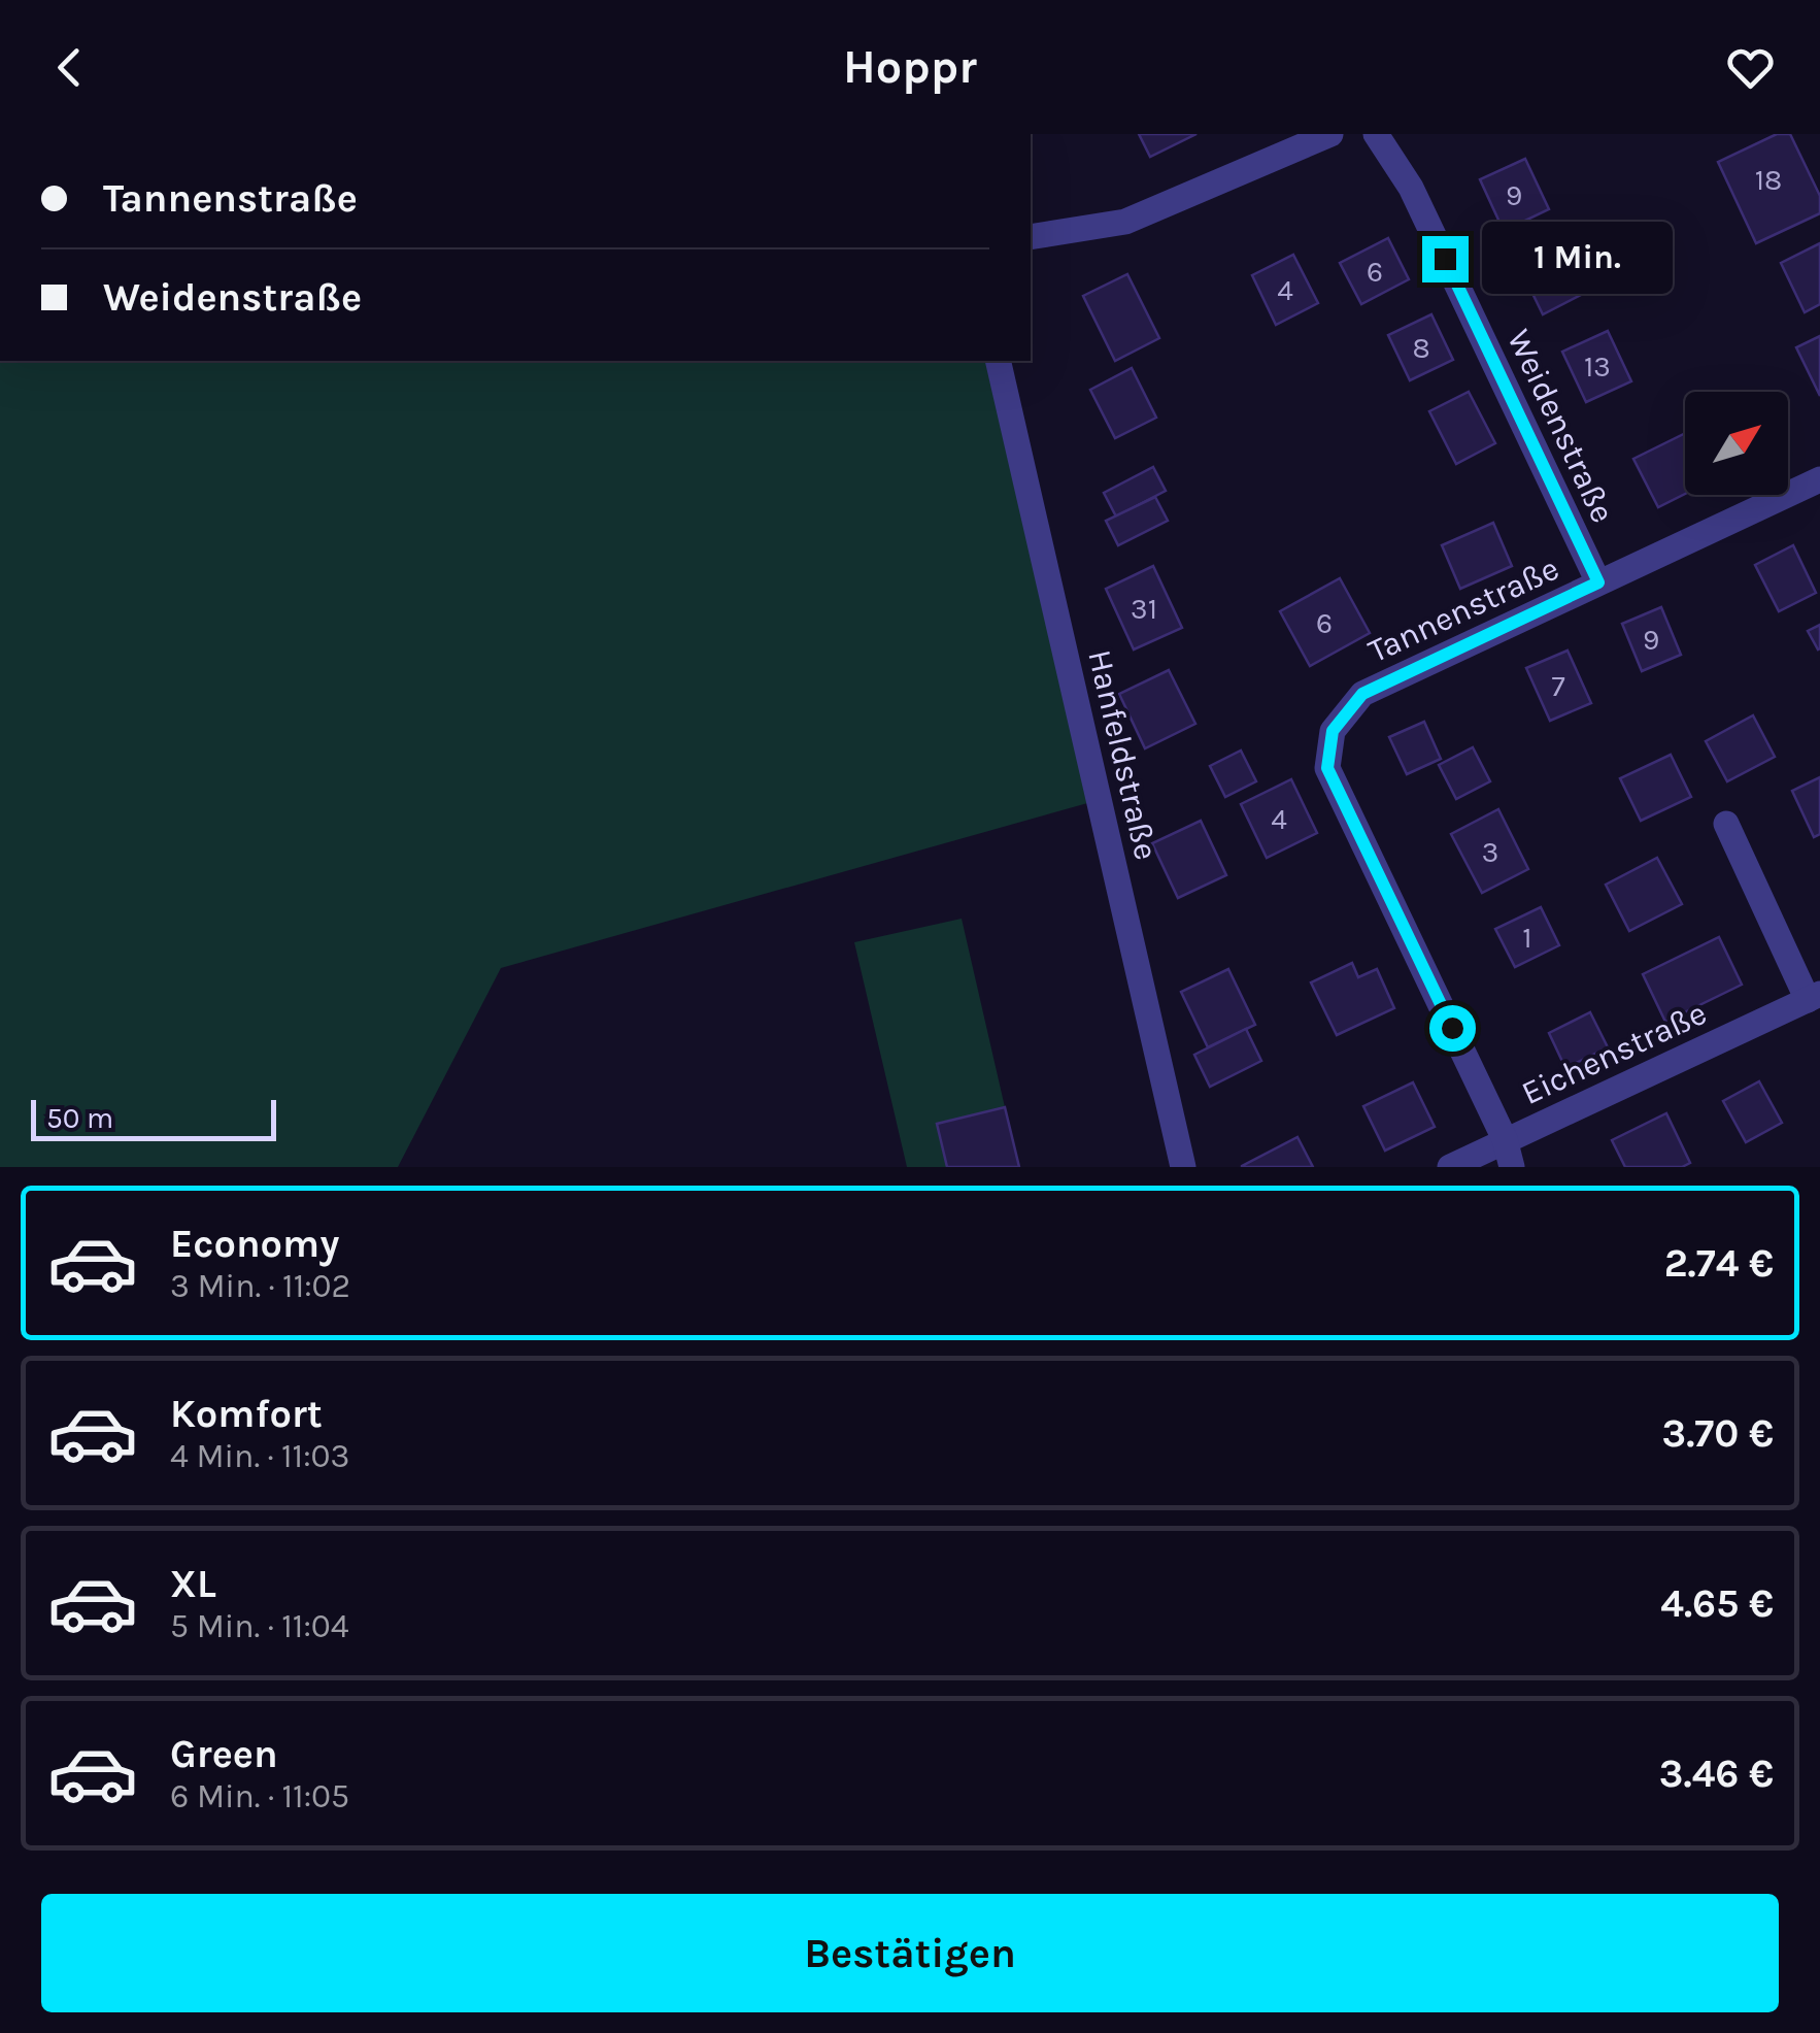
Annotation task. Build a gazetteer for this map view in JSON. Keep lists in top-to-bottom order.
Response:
{
  "streets": {
    "street": [
      "Weidenstraße",
      "Tannenstraße",
      "Hanfeldstraße",
      "Eichenstraße"
    ]
  },
  "crossings": [
    ["Weidenstraße", "Tannenstraße"],
    ["Tannenstraße", "Eichenstraße"]
  ],
  "house_numbers": [
    "18",
    "9",
    "6",
    "4",
    "8",
    "13",
    "31",
    "6",
    "9",
    "7",
    "4",
    "3",
    "1"
  ],
  "scale_bar": "50 m",
  "north": "top right",
  "page": {
    "header": "Hoppr",
    "banner": ["Tannenstraße", "Weidenstraße"],
    "bubble": "1 Min.",
    "scale": "50 m",
    "list": [
      {
        "name": "Economy",
        "note": "3 Min. · 11:02",
        "value": "2.74 €"
      },
      {
        "name": "Komfort",
        "note": "4 Min. · 11:03",
        "value": "3.70 €"
      },
      {
        "name": "XL",
        "note": "5 Min. · 11:04",
        "value": "4.65 €"
      },
      {
        "name": "Green",
        "note": "6 Min. · 11:05",
        "value": "3.46 €"
      }
    ],
    "buttons": "Bestätigen"
  }
}
